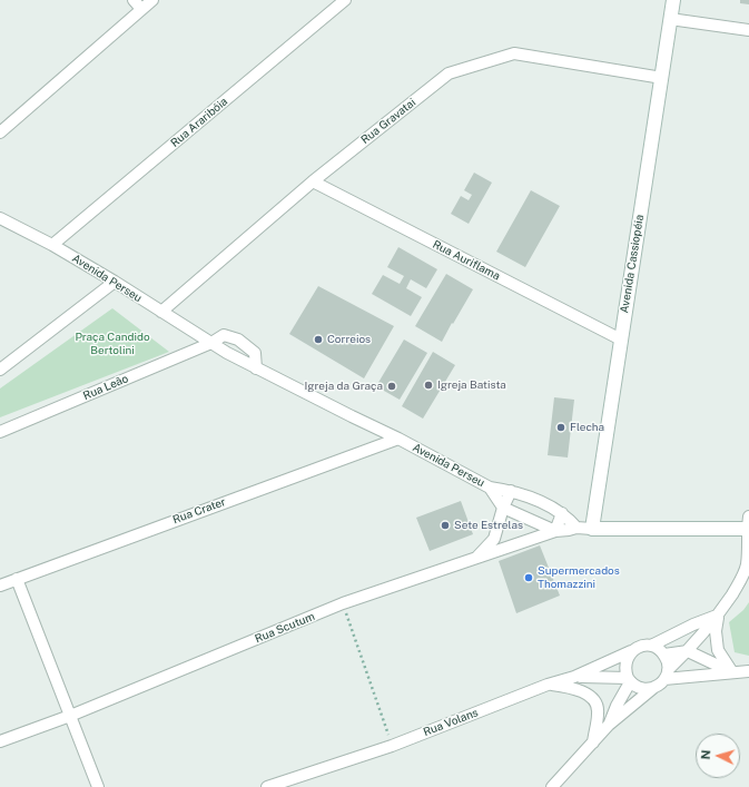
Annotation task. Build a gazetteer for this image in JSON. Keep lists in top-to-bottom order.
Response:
{
  "streets": {
    "street": [
      "Rua Gravatai",
      "Rua Araribóia",
      "Rua Auriflama",
      "Avenida Cassiopéia",
      "Avenida Perseu",
      "Rua Leão",
      "Rua Crater",
      "Rua Scutum",
      "Rua Volans"
    ]
  },
  "crossings": [
    ["Rua Gravatai", "Rua Auriflama"],
    ["Rua Gravatai", "Avenida Cassiopéia"],
    ["Rua Gravatai", "Avenida Perseu"],
    ["Rua Araribóia", "Avenida Perseu"],
    ["Rua Auriflama", "Avenida Cassiopéia"],
    ["Avenida Perseu", "Rua Leão"],
    ["Avenida Perseu", "Rua Crater"]
  ],
  "parks": ["Praça Candido Bertolini"],
  "places": [
    "Correios",
    "Igreja Batista",
    "Igreja da Graça",
    "Flecha",
    "Sete Estrelas",
    "Supermercados Thomazzini"
  ],
  "north": "left"
}
